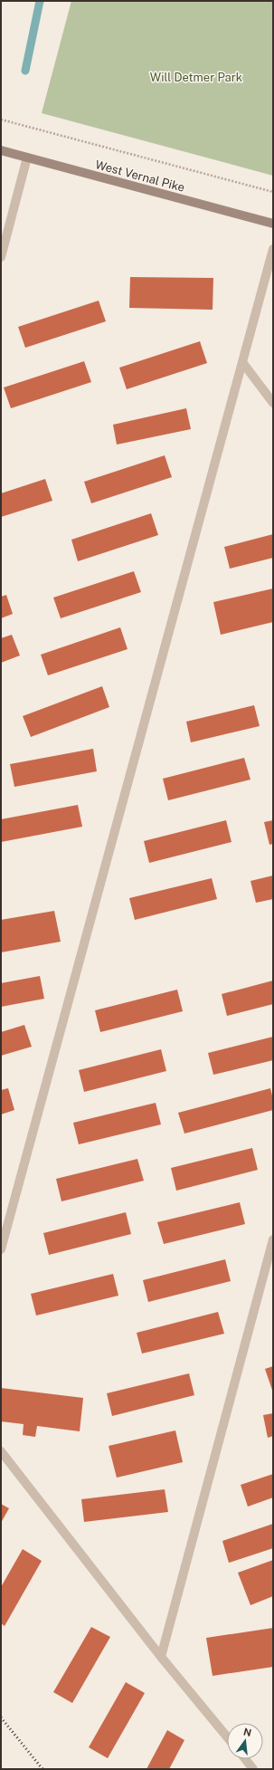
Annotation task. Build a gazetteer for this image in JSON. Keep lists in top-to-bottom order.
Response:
{
  "streets": {
    "main road": ["West Vernal Pike"]
  },
  "parks": ["Will Detmer Park"],
  "north": "top"
}
